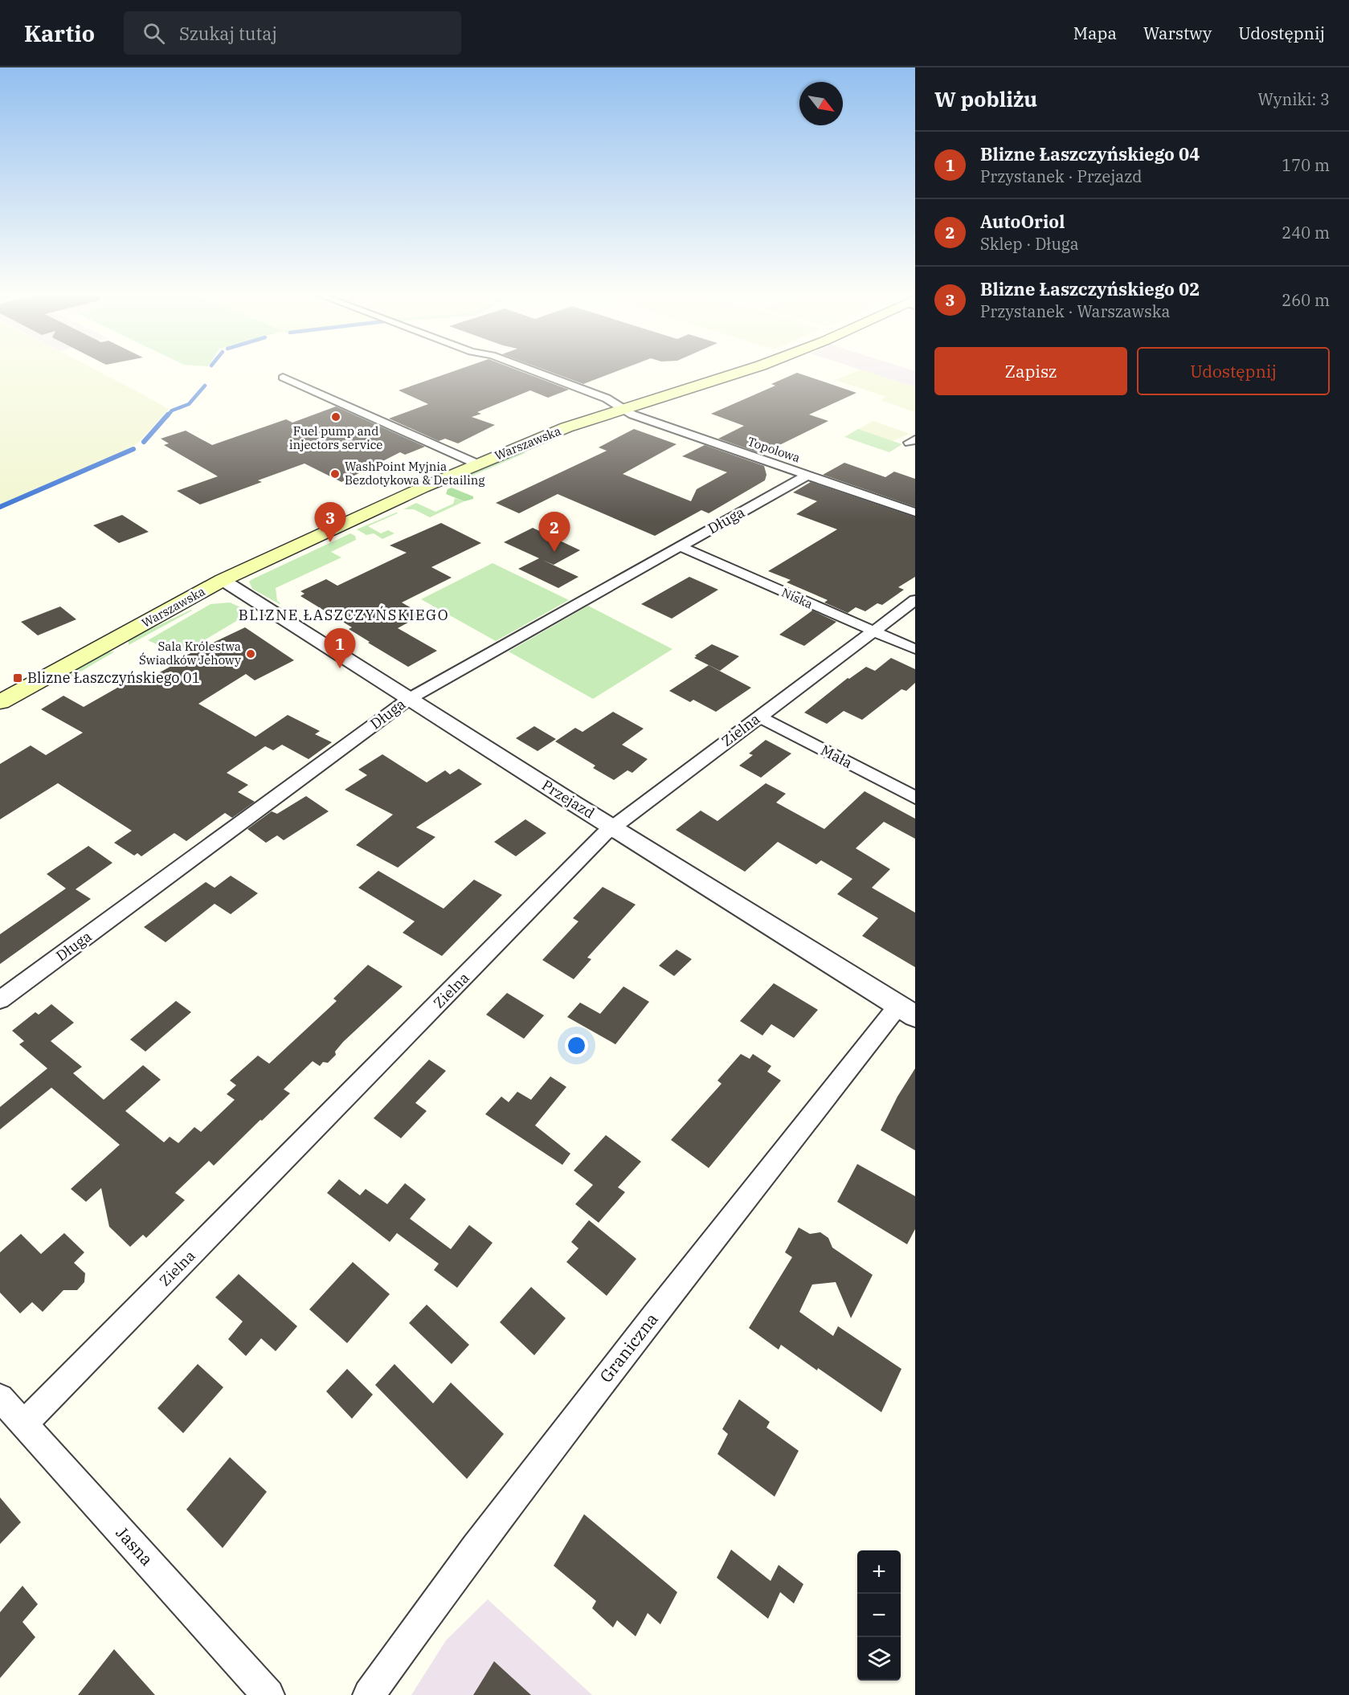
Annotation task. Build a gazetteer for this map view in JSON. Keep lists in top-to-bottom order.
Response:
{
  "streets": {
    "main road": ["Warszawska"],
    "street": [
      "Topolowa",
      "Długa",
      "Niska",
      "Zielna",
      "Mała",
      "Przejazd",
      "Graniczna",
      "Jasna"
    ]
  },
  "crossings": [
    ["Warszawska", "Topolowa"],
    ["Warszawska", "Przejazd"],
    ["Topolowa", "Długa"],
    ["Długa", "Niska"],
    ["Długa", "Przejazd"],
    ["Niska", "Zielna"],
    ["Zielna", "Mała"],
    ["Zielna", "Przejazd"],
    ["Zielna", "Jasna"],
    ["Przejazd", "Graniczna"]
  ],
  "districts": ["BLIZNE ŁASZCZYŃSKIEGO"],
  "places": {
    "other": ["Fuel pump and injectors service", "WashPoint Myjnia Bezdotykowa & Detailing", "Sala Królestwa Świadków Jehowy"],
    "transit": ["Blizne Łaszczyńskiego 01"]
  },
  "north": "bottom right",
  "page": {
    "header": "Kartio",
    "search": "Szukaj tutaj",
    "nav": ["Mapa", "Warstwy", "Udostępnij"],
    "heading": ["W pobliżu", "Wyniki: 3"],
    "list": [
      {
        "mark": "1",
        "name": "Blizne Łaszczyńskiego 04",
        "note": "Przystanek · Przejazd",
        "value": "170 m"
      },
      {
        "mark": "2",
        "name": "AutoOriol",
        "note": "Sklep · Długa",
        "value": "240 m"
      },
      {
        "mark": "3",
        "name": "Blizne Łaszczyńskiego 02",
        "note": "Przystanek · Warszawska",
        "value": "260 m"
      }
    ],
    "buttons": ["Zapisz", "Udostępnij"],
    "pins": ["3", "2", "1"],
    "map_buttons": ["+", "−"]
  }
}
